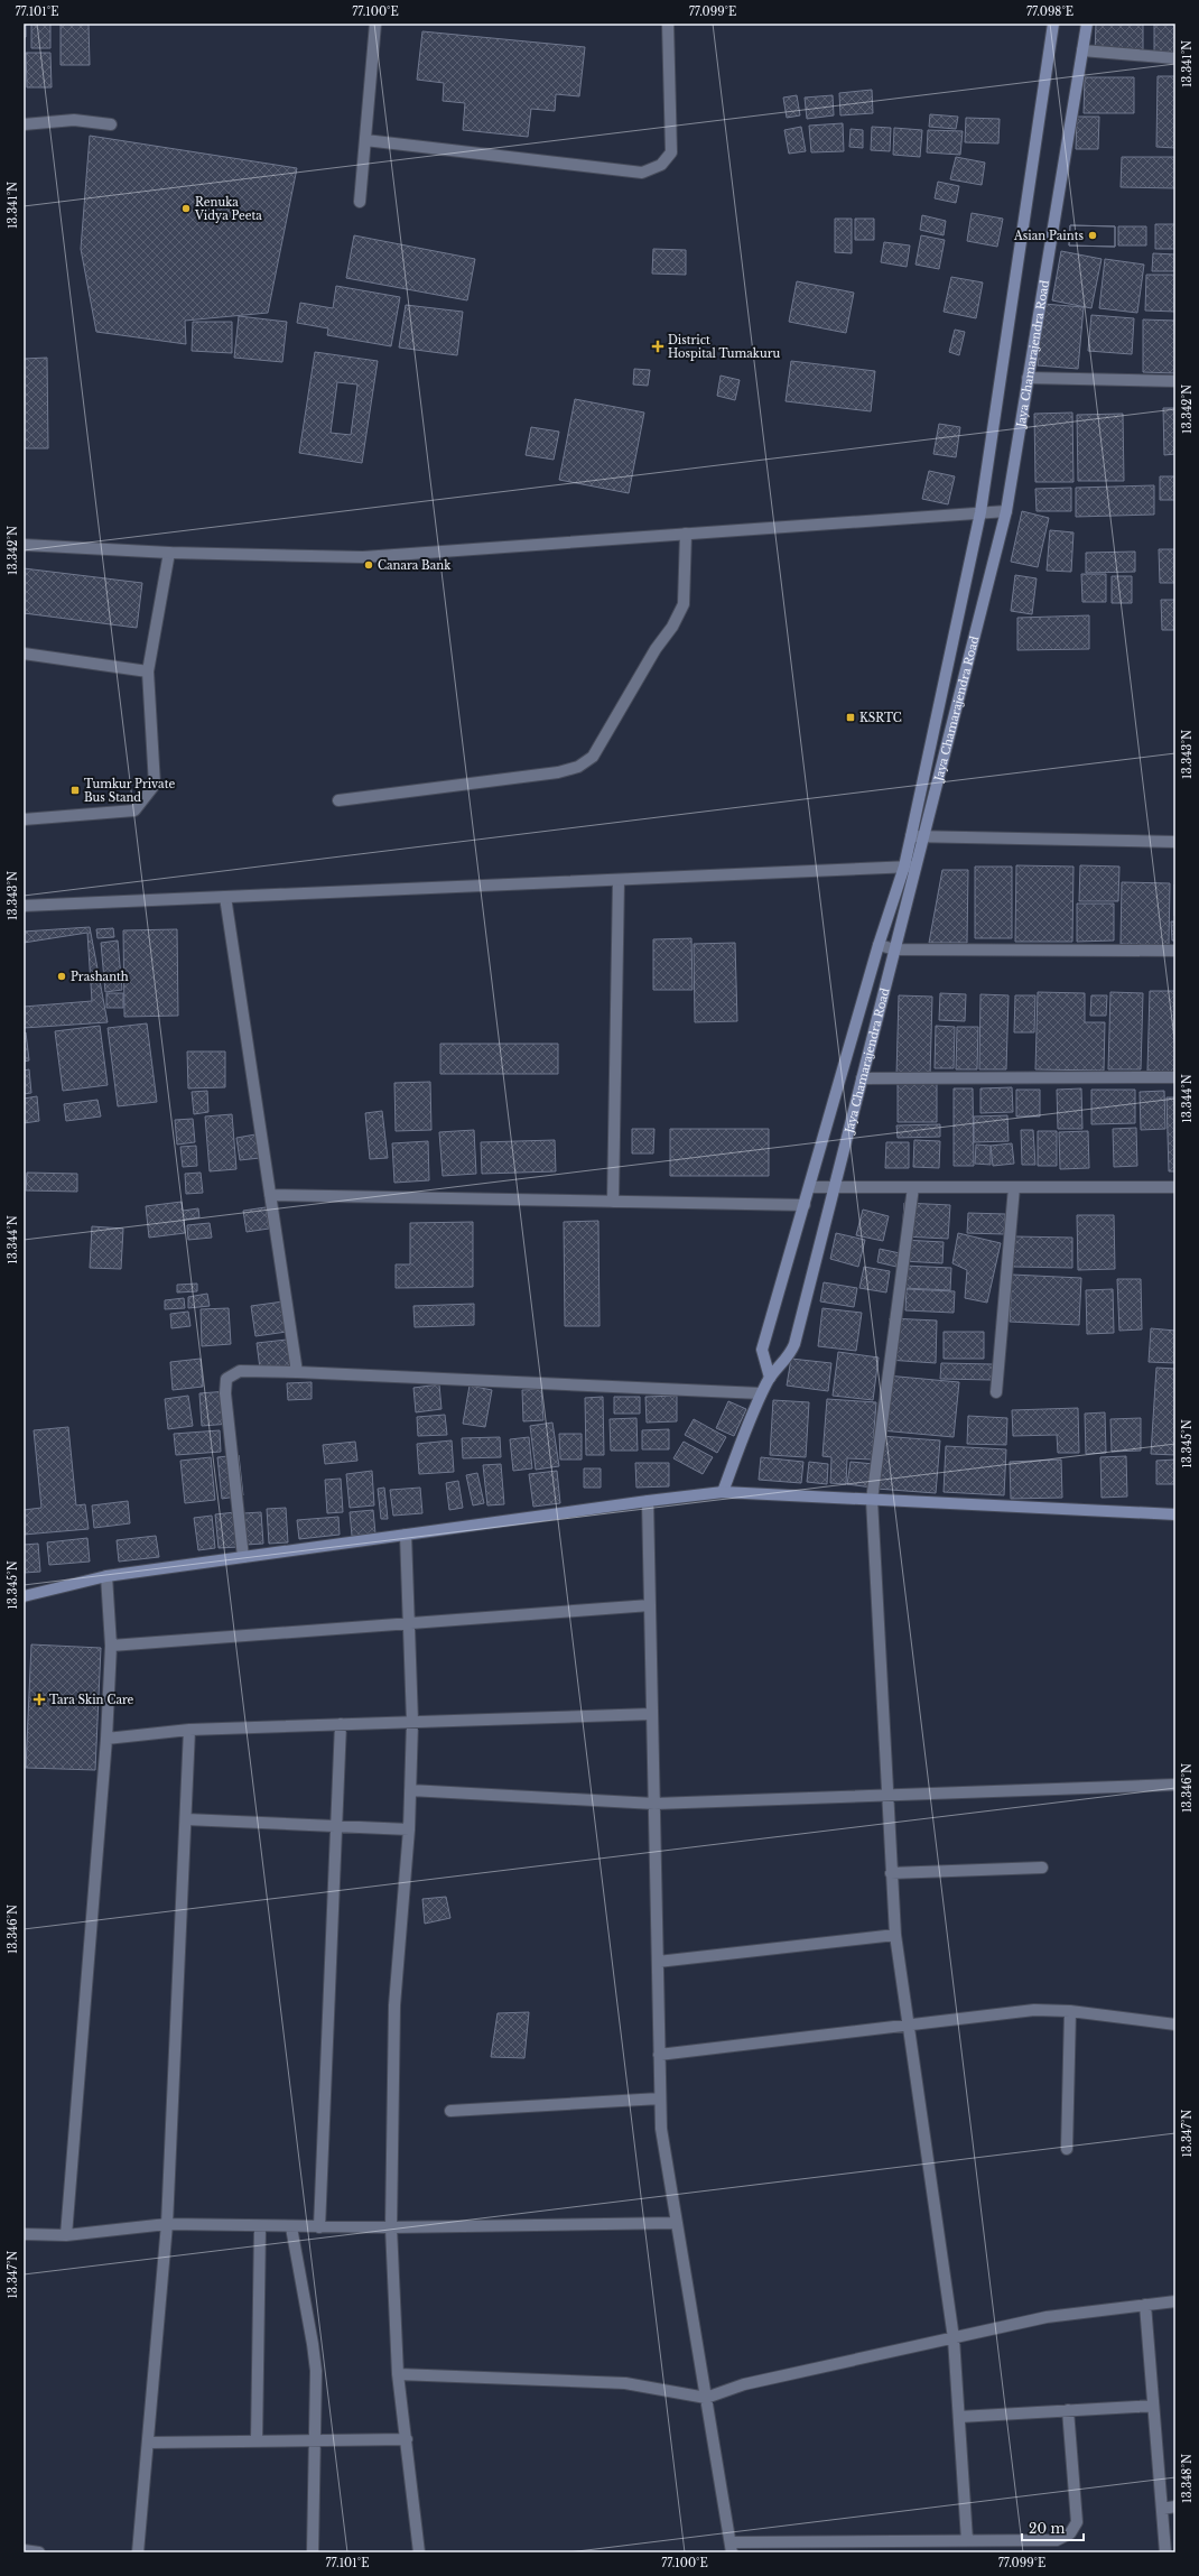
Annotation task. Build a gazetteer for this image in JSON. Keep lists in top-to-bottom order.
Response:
{
  "streets": {
    "main road": ["Jaya Chamarajendra Road"]
  },
  "places": {
    "other": [
      "Renuka Vidya Peeta",
      "Asian Paints",
      "Canara Bank",
      "Prashanth"
    ],
    "health": ["District Hospital Tumakuru", "Tara Skin Care"],
    "transit": ["KSRTC", "Tumkur Private Bus Stand"]
  },
  "scale_bar": "20 m",
  "coordinates": [
    "77.101°E",
    "77.100°E",
    "77.099°E",
    "77.098°E",
    "13.341°N",
    "13.342°N",
    "13.343°N",
    "13.344°N",
    "13.345°N",
    "13.346°N",
    "13.347°N",
    "13.348°N"
  ]
}
